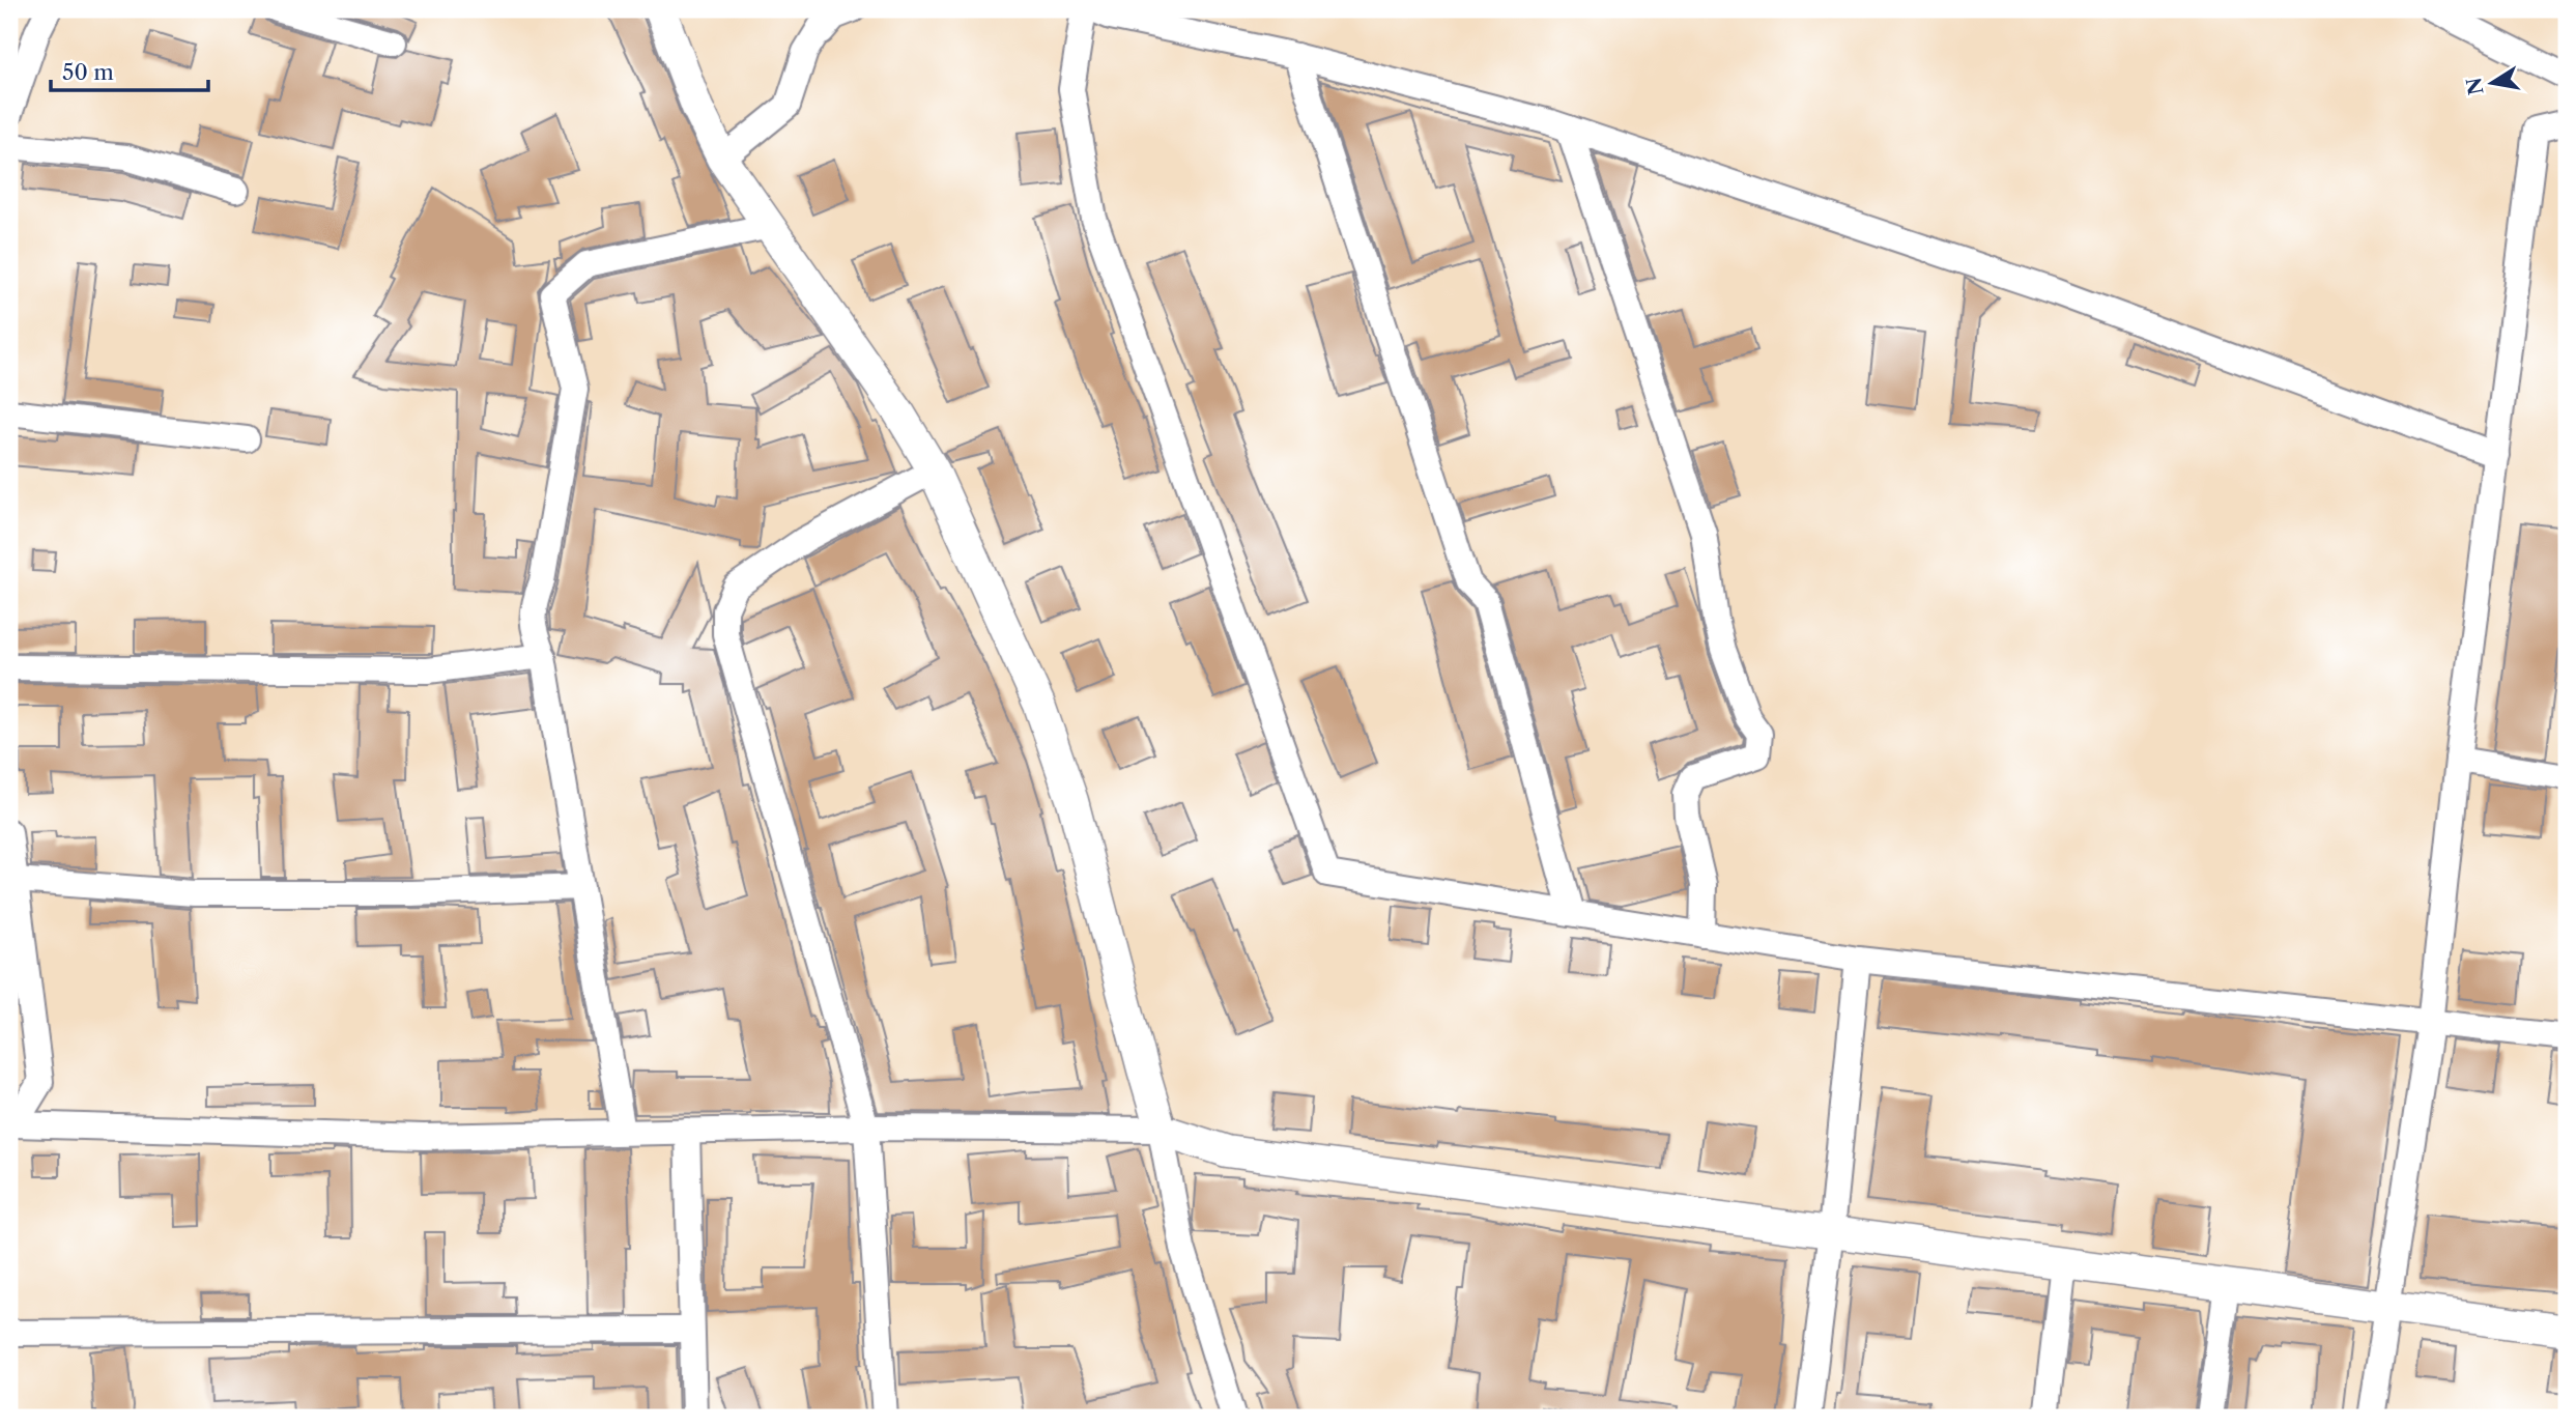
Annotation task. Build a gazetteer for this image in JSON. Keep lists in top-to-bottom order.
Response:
{
  "scale_bar": "50 m",
  "north": "left"
}
